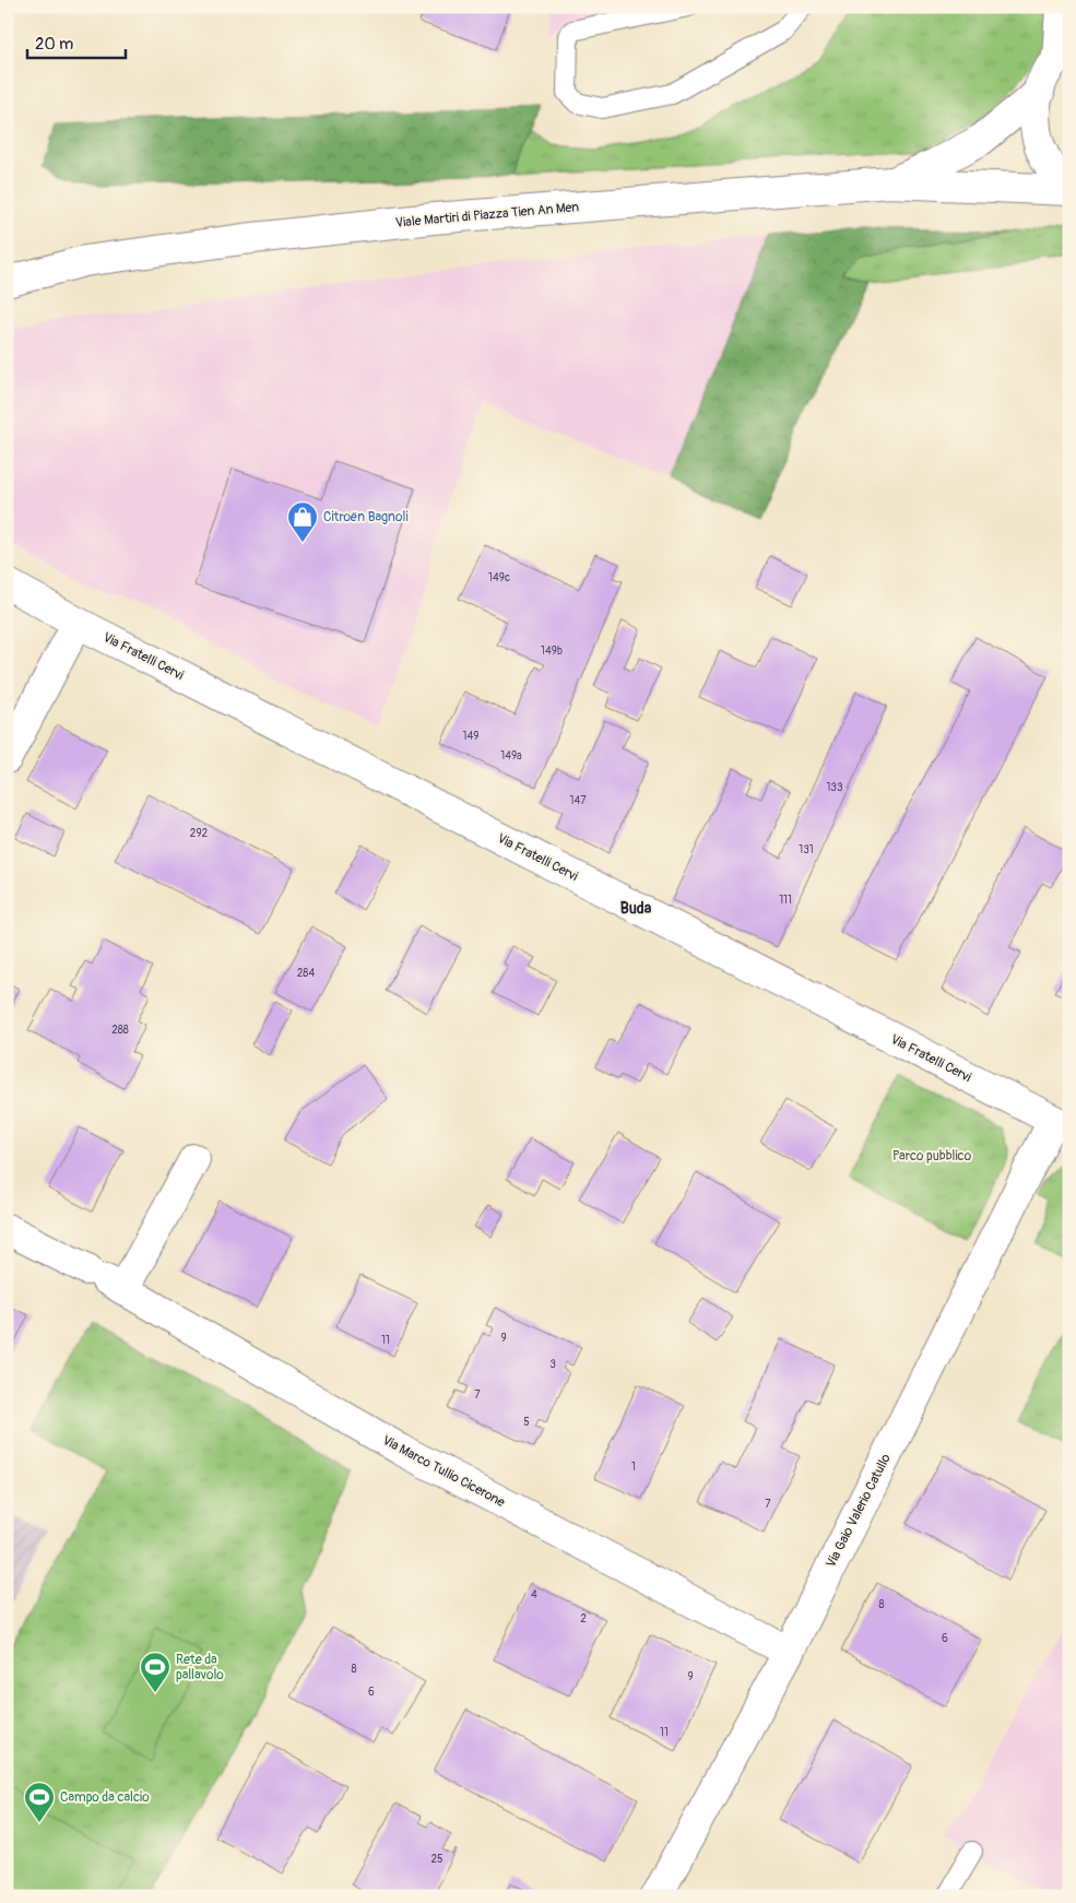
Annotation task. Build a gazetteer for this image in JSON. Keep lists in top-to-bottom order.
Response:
{
  "streets": {
    "main road": [
      "Viale Martiri di Piazza Tien An Men",
      "Via Fratelli Cervi",
      "Via Marco Tullio Cicerone",
      "Via Gaio Valerio Catullo"
    ]
  },
  "crossings": [
    ["Via Fratelli Cervi", "Via Gaio Valerio Catullo"],
    ["Via Marco Tullio Cicerone", "Via Gaio Valerio Catullo"]
  ],
  "districts": ["Buda"],
  "parks": ["Parco pubblico"],
  "places": {
    "shop": ["Citroën Bagnoli"],
    "sports": ["Rete da pallavolo", "Campo da calcio"]
  },
  "house_numbers": [
    "149c",
    "149b",
    "149",
    "149a",
    "133",
    "147",
    "292",
    "131",
    "111",
    "284",
    "288",
    "9",
    "11",
    "3",
    "7",
    "5",
    "1",
    "7",
    "4",
    "8",
    "2",
    "6",
    "8",
    "9",
    "6",
    "11",
    "25"
  ],
  "scale_bar": "20 m"
}
